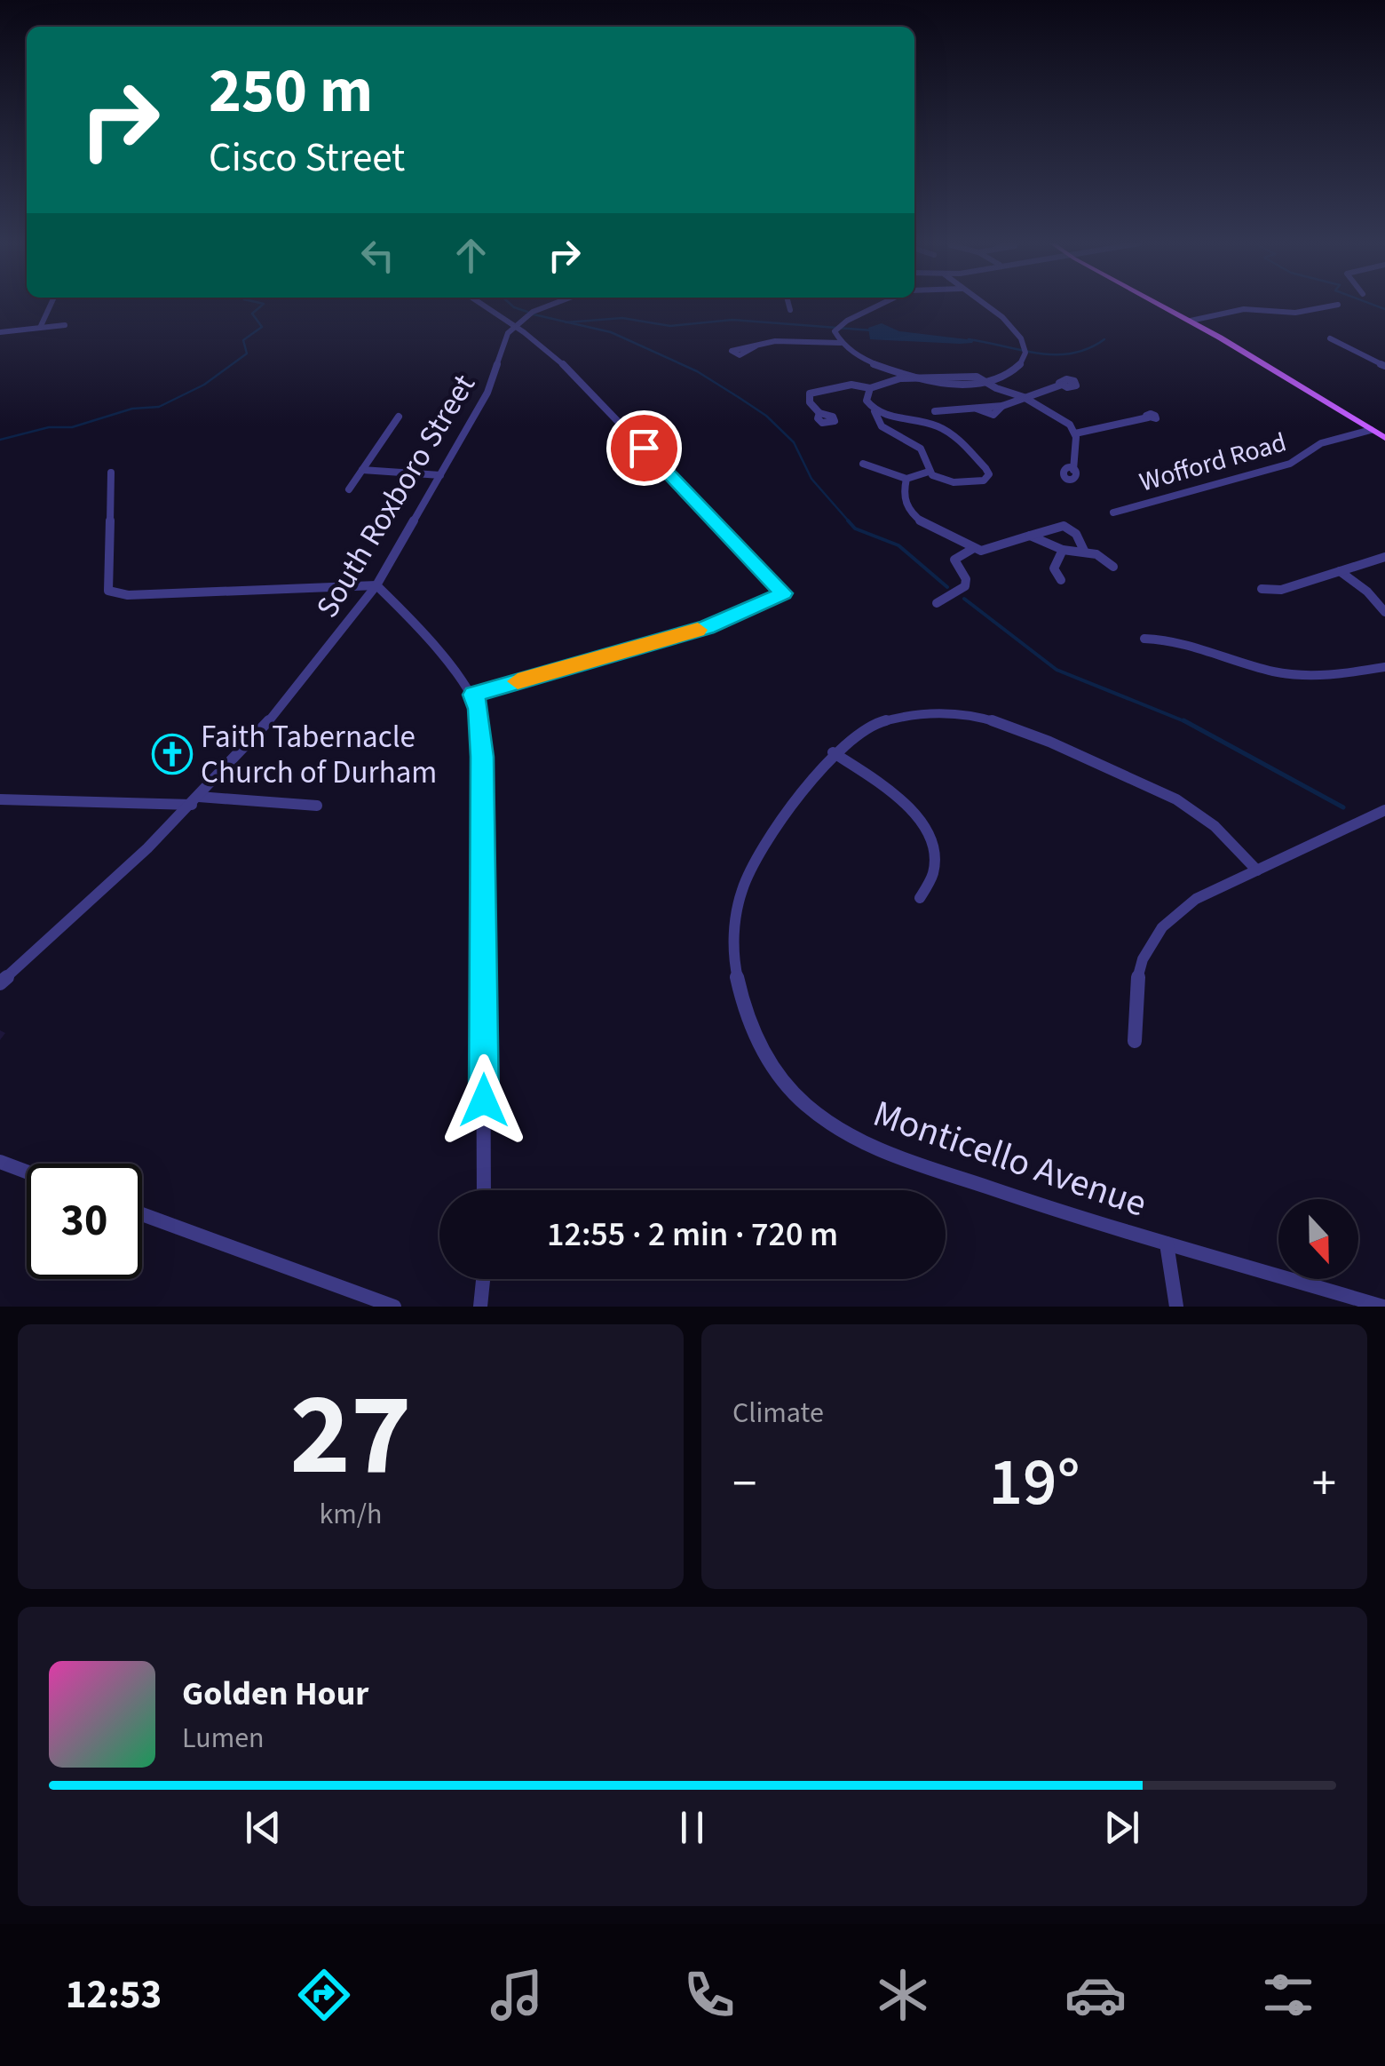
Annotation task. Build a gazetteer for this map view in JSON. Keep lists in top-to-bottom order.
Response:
{
  "streets": {
    "street": ["Wofford Road", "South Roxboro Street", "Monticello Avenue"]
  },
  "places": {
    "church": ["Faith Tabernacle Church of Durham"]
  },
  "north": "bottom",
  "page": {
    "turn": ["250 m", "Cisco Street"],
    "limit": "30",
    "trip": "12:55 · 2 min · 720 m",
    "tile": [
      ["27", "km/h"],
      "Climate"
    ],
    "heat": ["−", "19°", "+"],
    "song": ["Golden Hour", "Lumen"],
    "tabs": "12:53"
  }
}
